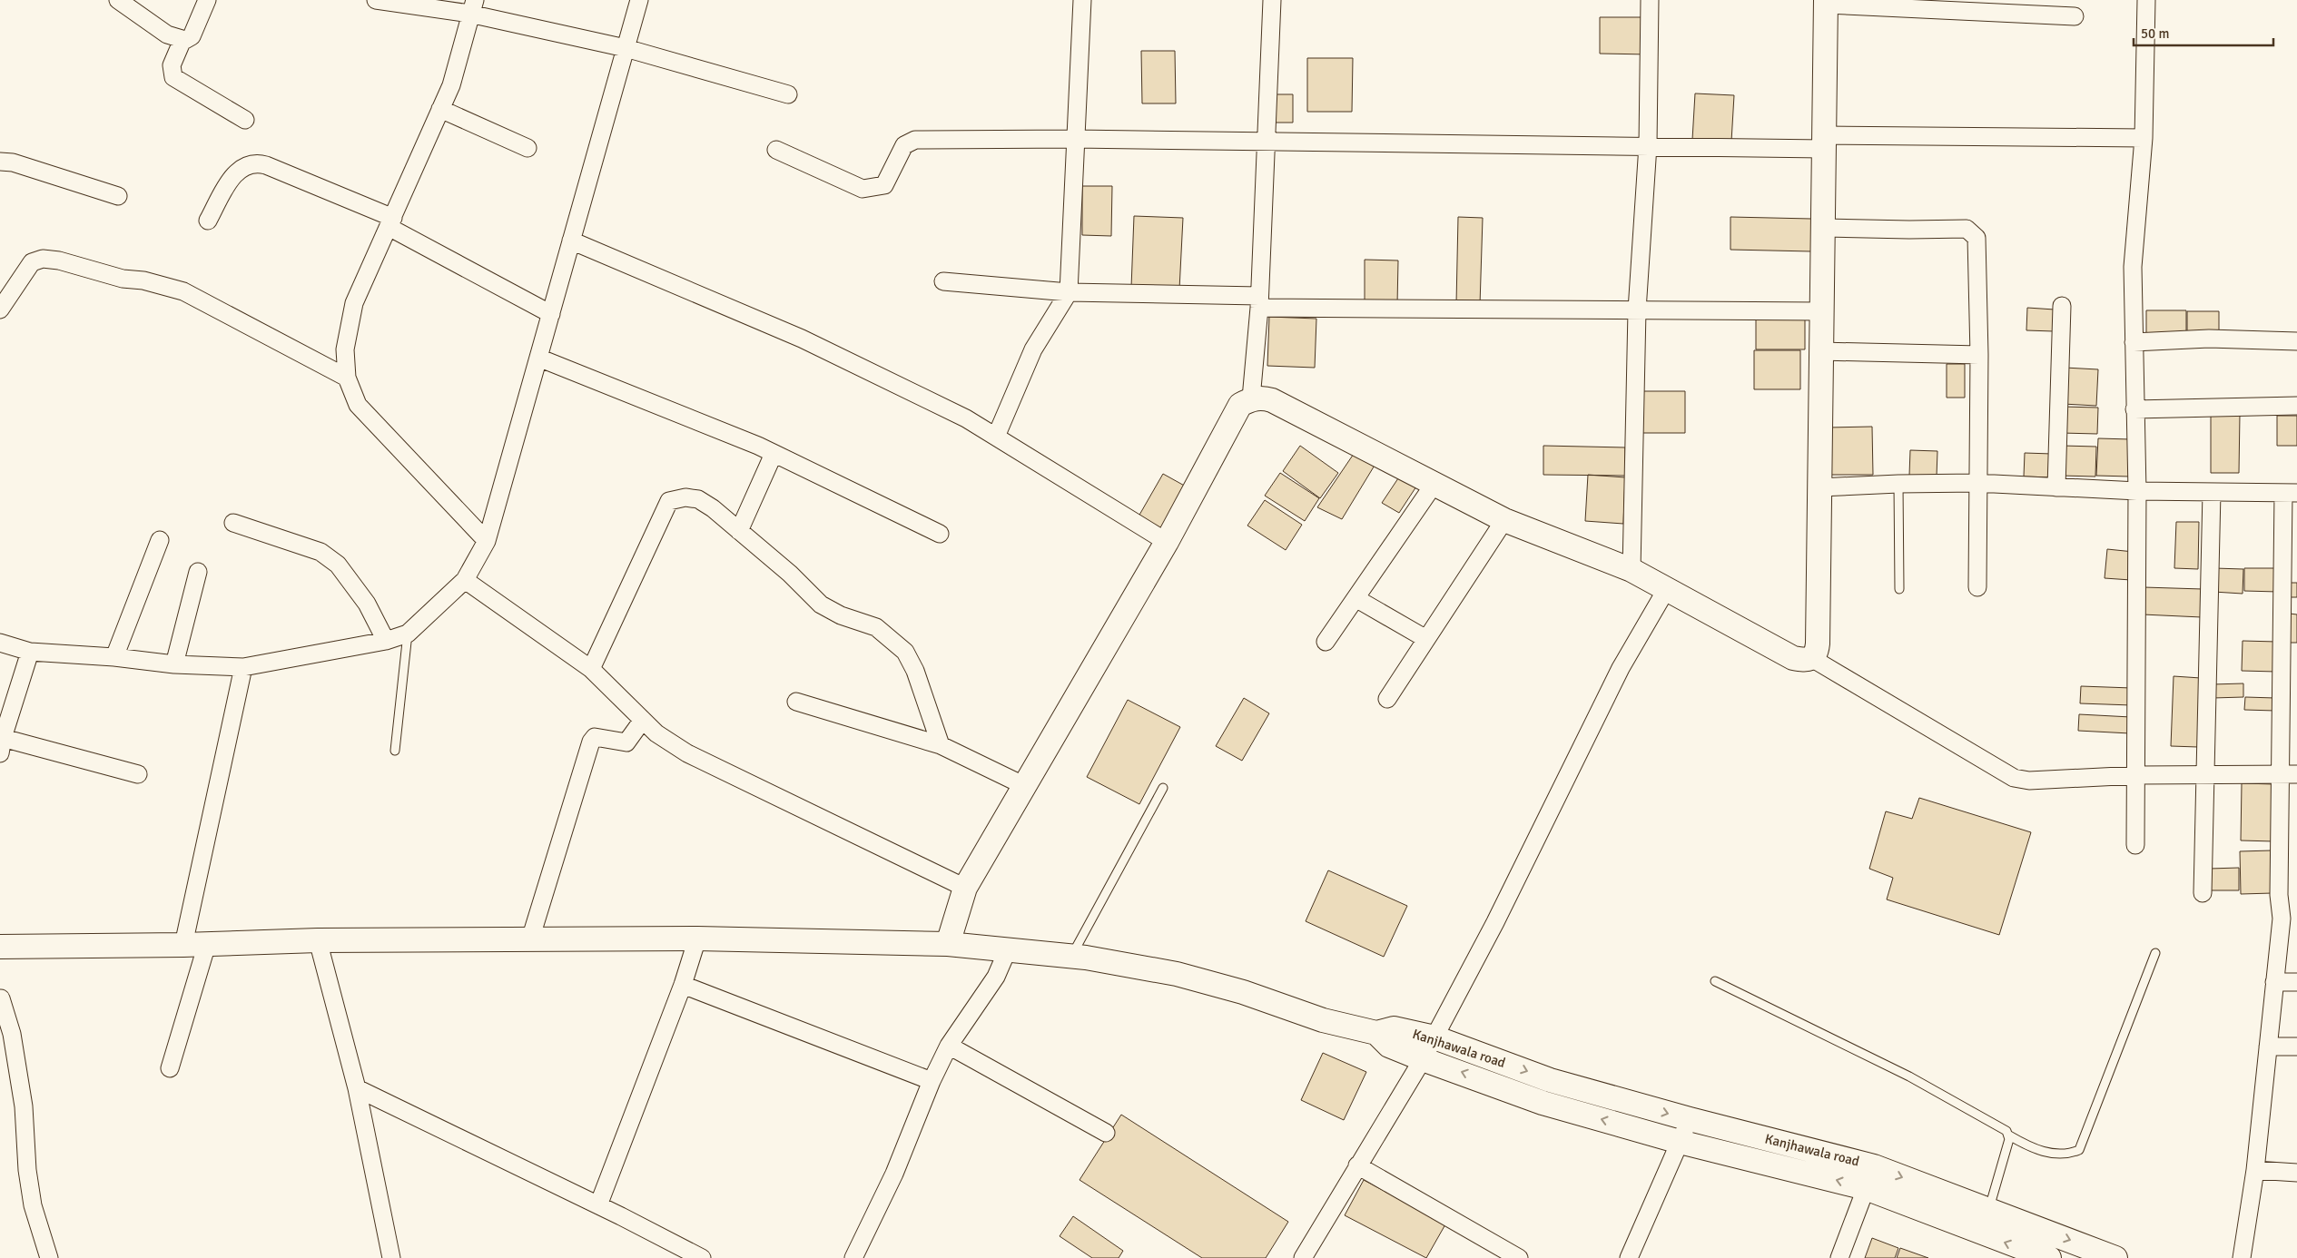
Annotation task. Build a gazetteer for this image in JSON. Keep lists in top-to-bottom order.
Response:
{
  "streets": {
    "main road": ["Kanjhawala road"]
  },
  "scale_bar": "50 m"
}
